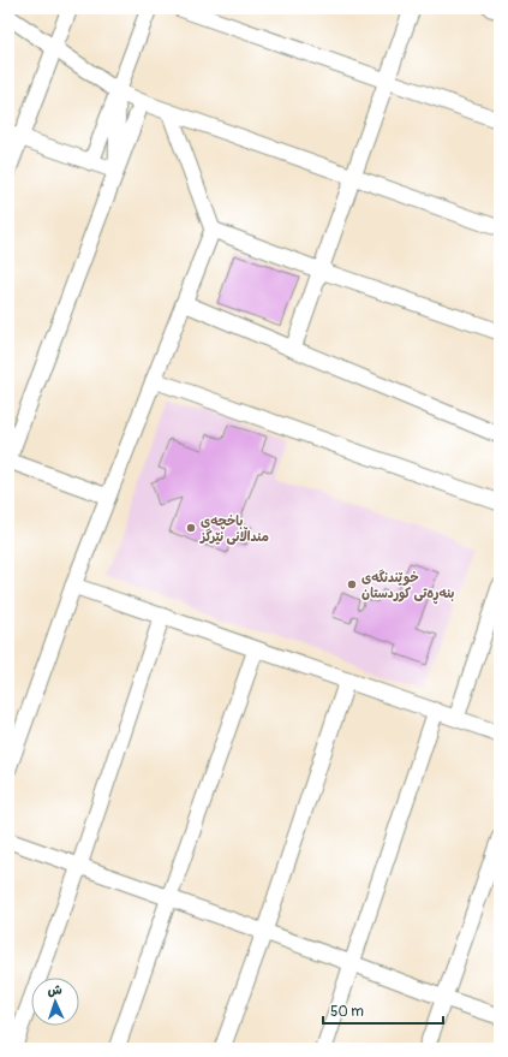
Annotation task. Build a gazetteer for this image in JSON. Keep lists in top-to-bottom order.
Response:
{
  "places": ["باخچەی منداڵانی نێرگز", "خوێندنگەی بنەڕەتی کوردستان"],
  "scale_bar": "50 m",
  "north": "top"
}
